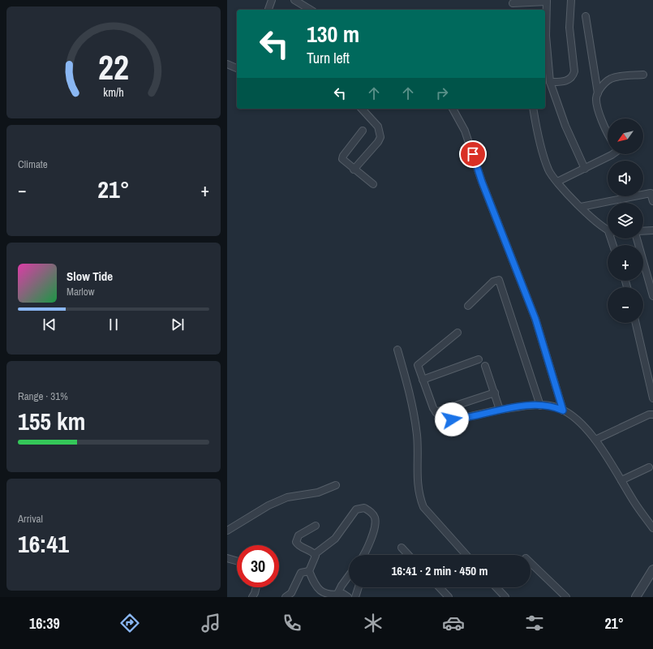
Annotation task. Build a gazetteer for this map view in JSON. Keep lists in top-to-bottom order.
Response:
{
  "north": "bottom left",
  "page": {
    "turn": ["130 m", "Turn left"],
    "map_buttons": ["+", "−"],
    "tile": [
      "Climate",
      ["Range · 31%", "155 km"],
      ["Arrival", "16:41"]
    ],
    "heat": ["−", "21°", "+"],
    "song": ["Slow Tide", "Marlow"],
    "limit": "30",
    "trip": "16:41 · 2 min · 450 m",
    "tabs": ["16:39", "21°"],
    "gauge": ["22", "km/h"]
  }
}
